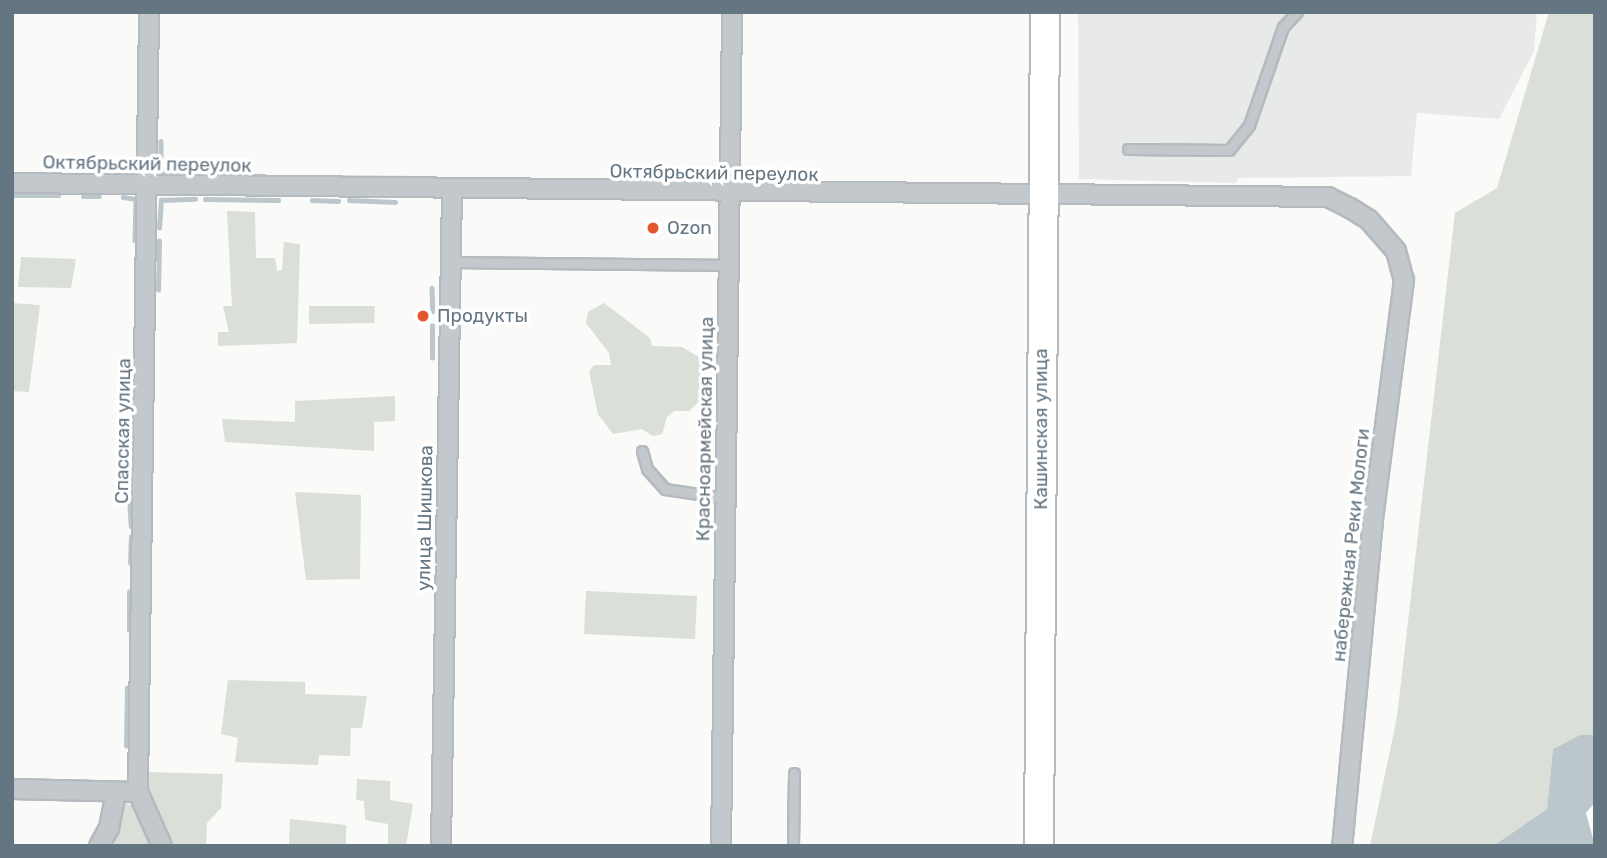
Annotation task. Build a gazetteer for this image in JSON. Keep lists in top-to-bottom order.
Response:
{
  "streets": {
    "main road": ["Кашинская улица"],
    "street": [
      "Октябрьский переулок",
      "Красноармейская улица",
      "Спасская улица",
      "улица Шишкова",
      "набережная Реки Мологи"
    ]
  },
  "crossings": [
    ["Октябрьский переулок", "Красноармейская улица"],
    ["Октябрьский переулок", "Кашинская улица"],
    ["Октябрьский переулок", "Спасская улица"],
    ["Октябрьский переулок", "улица Шишкова"],
    ["Октябрьский переулок", "набережная Реки Мологи"]
  ],
  "places": ["Ozon", "Продукты"]
}
